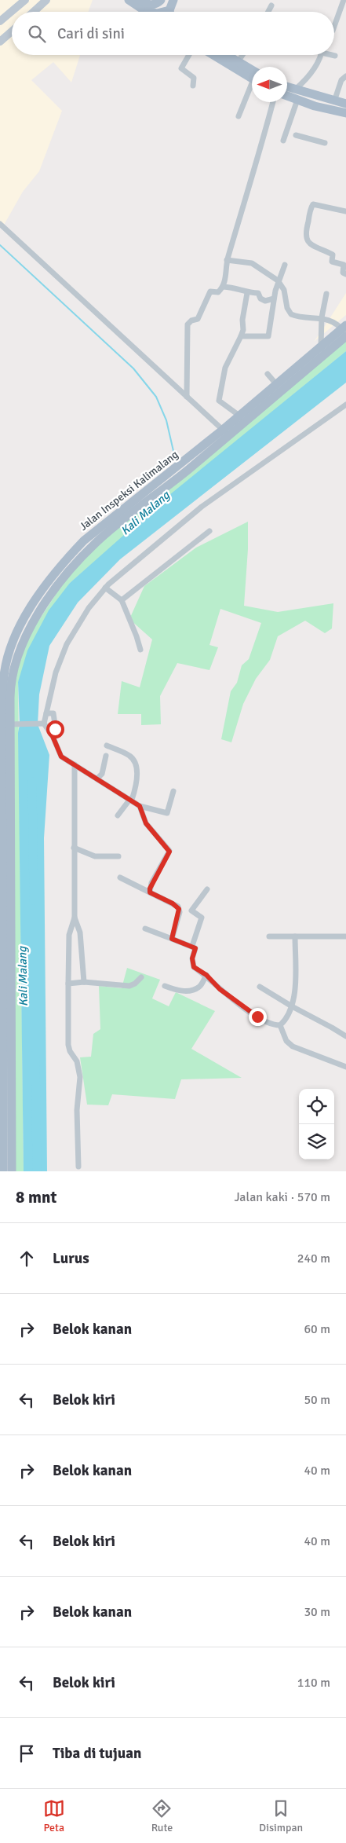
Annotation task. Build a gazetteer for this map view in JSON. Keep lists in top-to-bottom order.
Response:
{
  "streets": {
    "main road": ["Jalan Inspeksi Kalimalang"]
  },
  "water": ["Kali Malang"],
  "north": "left",
  "page": {
    "search": "Cari di sini",
    "heading": ["8 mnt", "Jalan kaki · 570 m"],
    "list": [
      ["Lurus", "240 m"],
      ["Belok kanan", "60 m"],
      ["Belok kiri", "50 m"],
      ["Belok kanan", "40 m"],
      ["Belok kiri", "40 m"],
      ["Belok kanan", "30 m"],
      ["Belok kiri", "110 m"],
      "Tiba di tujuan"
    ],
    "nav": ["Peta", "Rute", "Disimpan"]
  }
}
